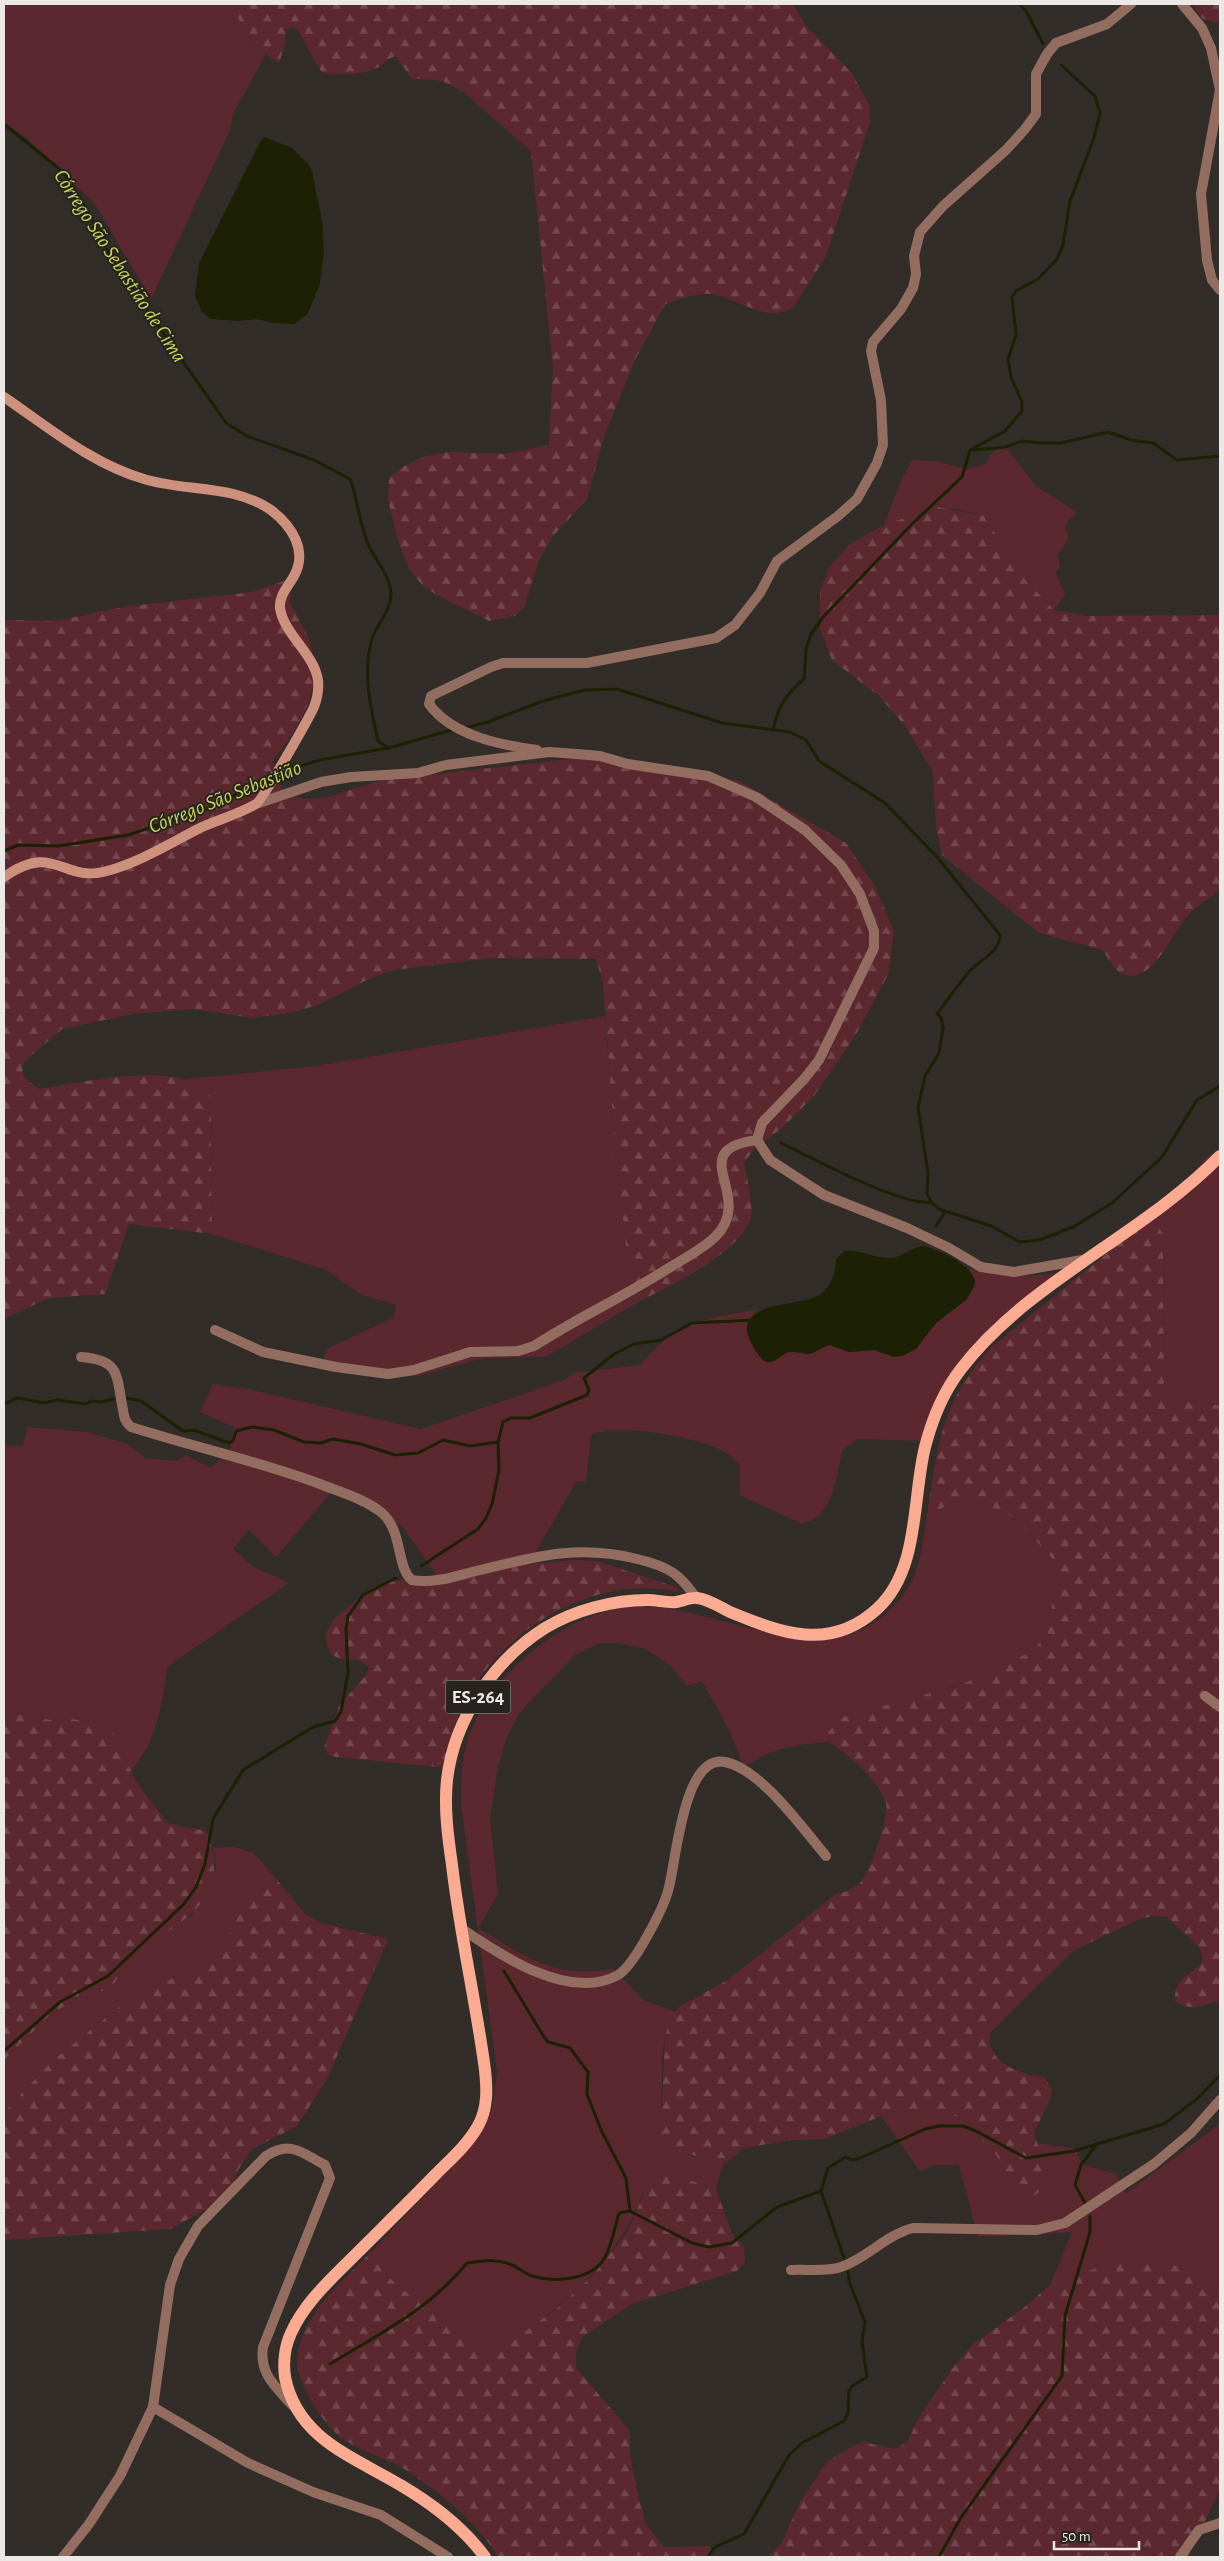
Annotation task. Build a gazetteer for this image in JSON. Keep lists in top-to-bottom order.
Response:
{
  "streets": {
    "main road": ["ES-264"]
  },
  "water": ["Córrego São Sebastião de Cima", "Córrego São Sebastião"],
  "scale_bar": "50 m"
}
